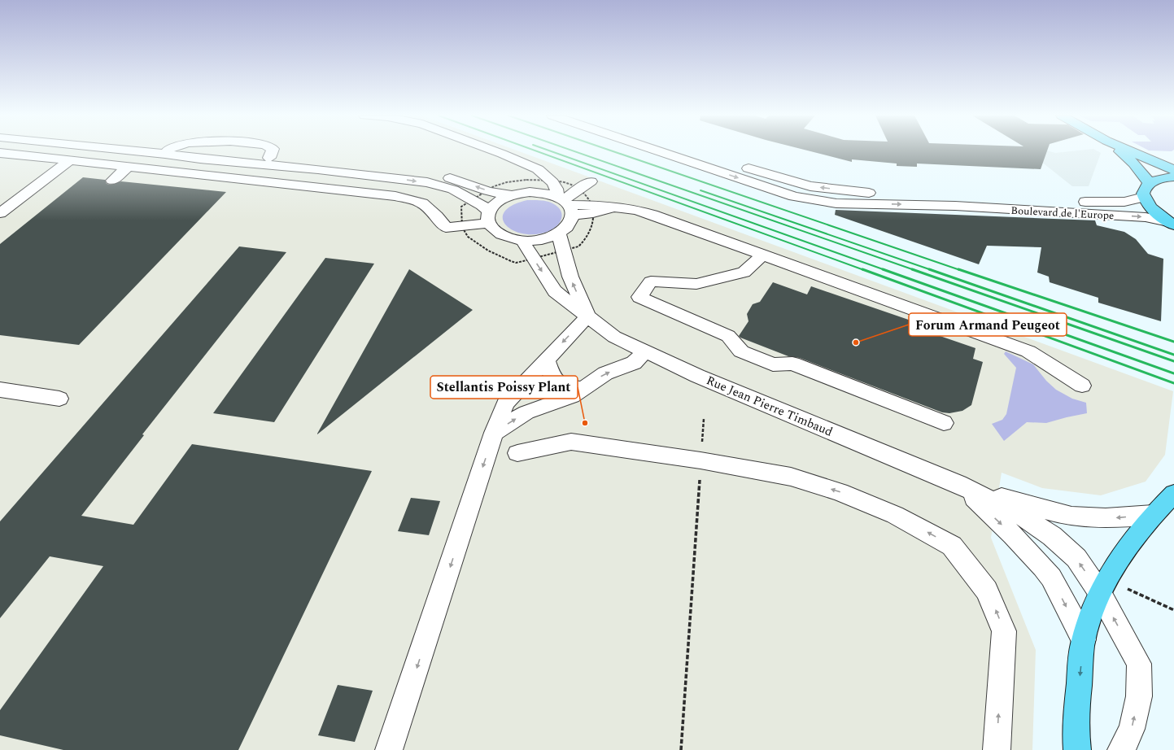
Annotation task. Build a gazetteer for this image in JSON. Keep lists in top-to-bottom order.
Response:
{
  "streets": {
    "street": ["Boulevard de l'Europe", "Rue Jean Pierre Timbaud"]
  },
  "places": ["Forum Armand Peugeot", "Stellantis Poissy Plant"]
}
